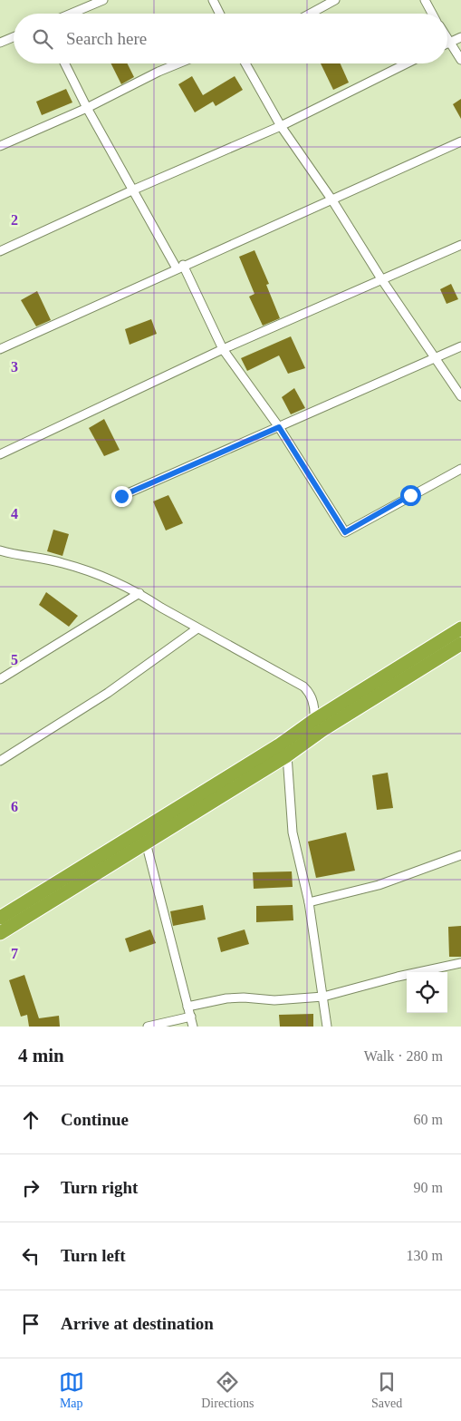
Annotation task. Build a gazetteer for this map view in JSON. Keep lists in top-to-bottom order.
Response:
{
  "page": {
    "search": "Search here",
    "heading": ["4 min", "Walk · 280 m"],
    "list": [
      ["Continue", "60 m"],
      ["Turn right", "90 m"],
      ["Turn left", "130 m"],
      "Arrive at destination"
    ],
    "nav": ["Map", "Directions", "Saved"]
  },
  "grid": {
    "rows": [
      "2",
      "3",
      "4",
      "5",
      "6",
      "7"
    ]
  }
}
